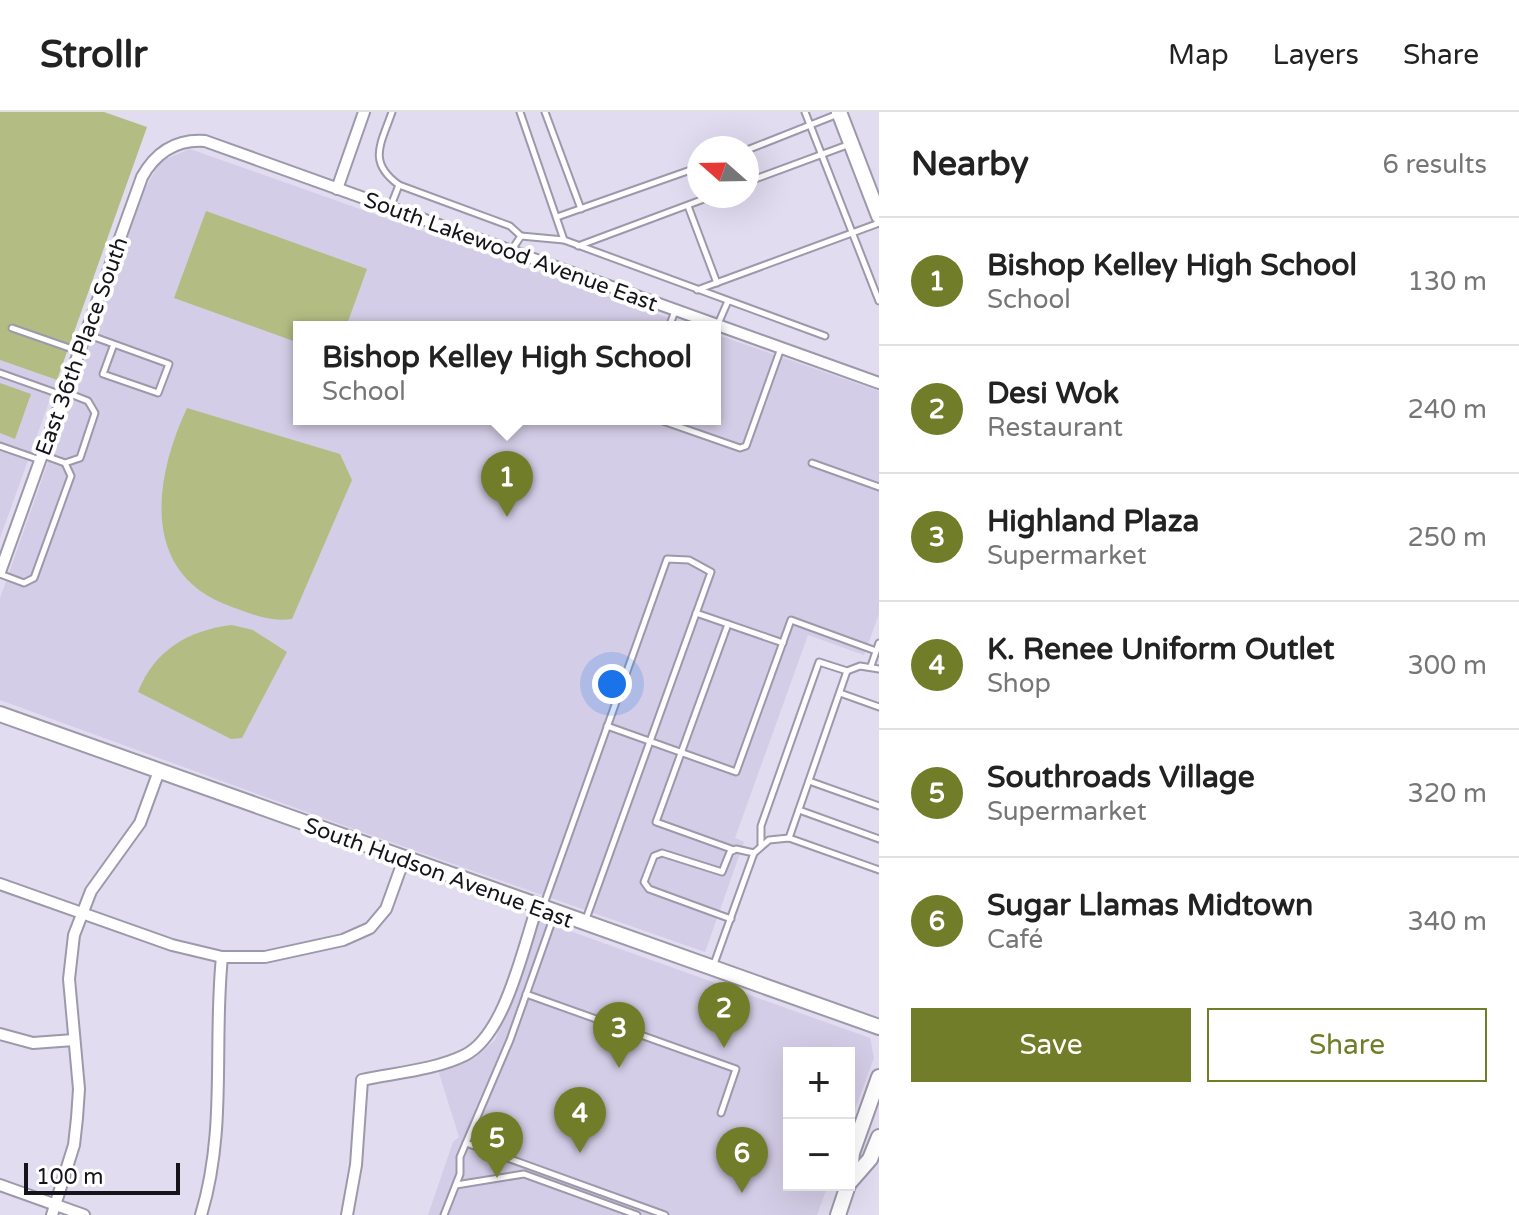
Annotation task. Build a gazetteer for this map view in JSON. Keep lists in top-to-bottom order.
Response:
{
  "streets": {
    "street": ["South Lakewood Avenue East", "East 36th Place South", "South Hudson Avenue East"]
  },
  "crossings": [
    ["South Lakewood Avenue East", "East 36th Place South"]
  ],
  "scale_bar": "100 m",
  "north": "left",
  "page": {
    "header": "Strollr",
    "nav": ["Map", "Layers", "Share"],
    "heading": ["Nearby", "6 results"],
    "list": [
      {
        "mark": "1",
        "name": "Bishop Kelley High School",
        "note": "School",
        "value": "130 m"
      },
      {
        "mark": "2",
        "name": "Desi Wok",
        "note": "Restaurant",
        "value": "240 m"
      },
      {
        "mark": "3",
        "name": "Highland Plaza",
        "note": "Supermarket",
        "value": "250 m"
      },
      {
        "mark": "4",
        "name": "K. Renee Uniform Outlet",
        "note": "Shop",
        "value": "300 m"
      },
      {
        "mark": "5",
        "name": "Southroads Village",
        "note": "Supermarket",
        "value": "320 m"
      },
      {
        "mark": "6",
        "name": "Sugar Llamas Midtown",
        "note": "Café",
        "value": "340 m"
      }
    ],
    "popup": ["Bishop Kelley High School", "School"],
    "pins": [
      "1",
      "2",
      "3",
      "4",
      "5",
      "6"
    ],
    "buttons": ["Save", "Share"],
    "map_buttons": ["+", "−"],
    "scale": "100 m"
  }
}
